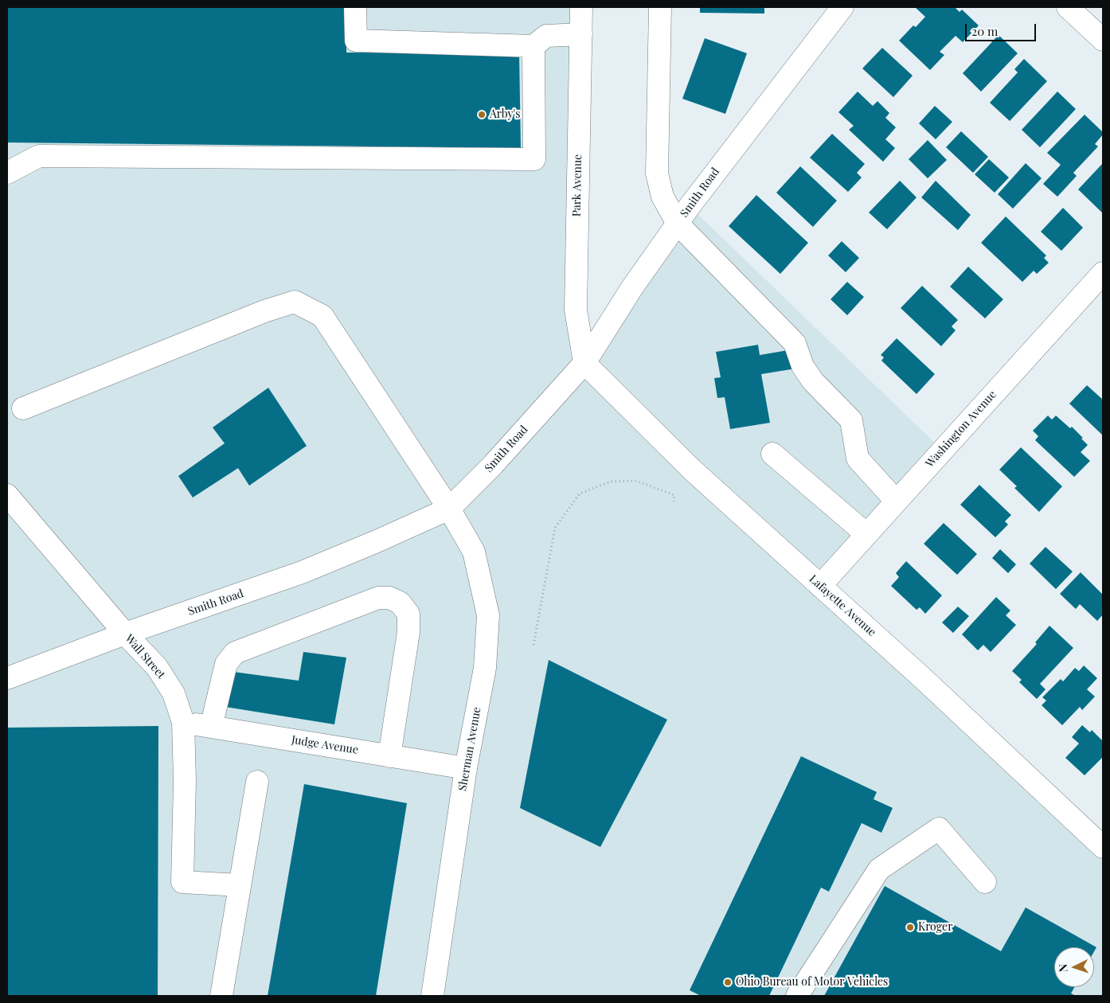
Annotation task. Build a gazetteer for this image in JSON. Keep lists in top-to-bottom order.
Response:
{
  "streets": {
    "street": [
      "Park Avenue",
      "Smith Road",
      "Washington Avenue",
      "Lafayette Avenue",
      "Wall Street",
      "Judge Avenue",
      "Sherman Avenue"
    ]
  },
  "crossings": [
    ["Park Avenue", "Smith Road"],
    ["Park Avenue", "Lafayette Avenue"],
    ["Smith Road", "Lafayette Avenue"],
    ["Smith Road", "Wall Street"],
    ["Smith Road", "Sherman Avenue"],
    ["Washington Avenue", "Lafayette Avenue"],
    ["Wall Street", "Judge Avenue"],
    ["Judge Avenue", "Sherman Avenue"]
  ],
  "places": ["Arby's", "Kroger", "Ohio Bureau of Motor Vehicles"],
  "scale_bar": "20 m",
  "north": "left"
}
